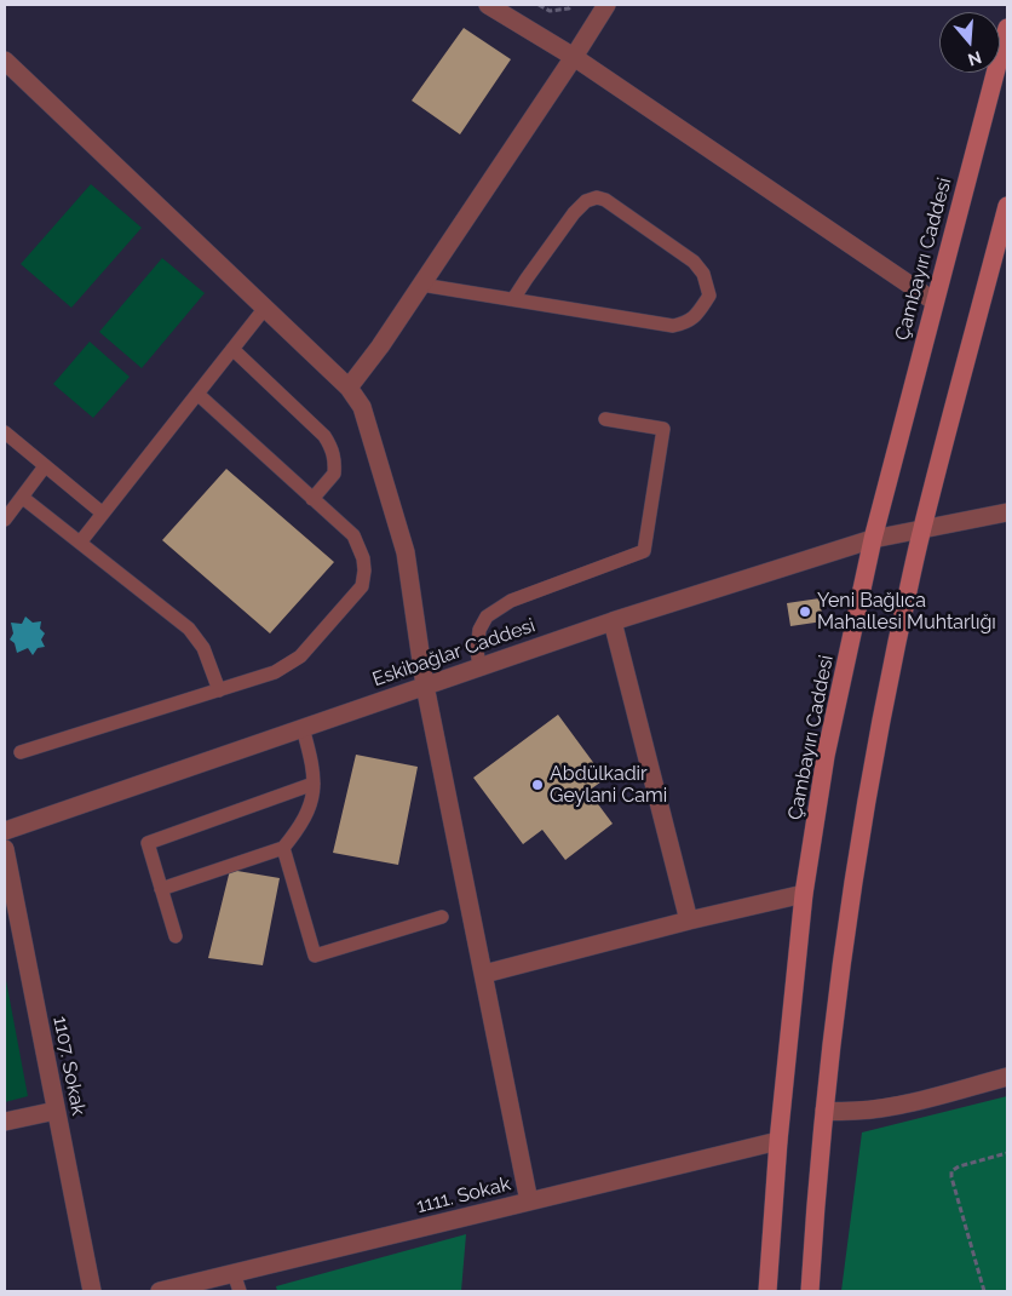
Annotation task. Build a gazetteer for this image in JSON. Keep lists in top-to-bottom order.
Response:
{
  "streets": {
    "main road": ["Çambayırı Caddesi"],
    "street": ["Eskibağlar Caddesi", "1107. Sokak", "1111. Sokak"]
  },
  "crossings": [
    ["Çambayırı Caddesi", "Eskibağlar Caddesi"],
    ["Çambayırı Caddesi", "1111. Sokak"]
  ],
  "places": ["Yeni Bağlıca Mahallesi Muhtarlığı", "Abdülkadir Geylani Cami"],
  "north": "bottom"
}
